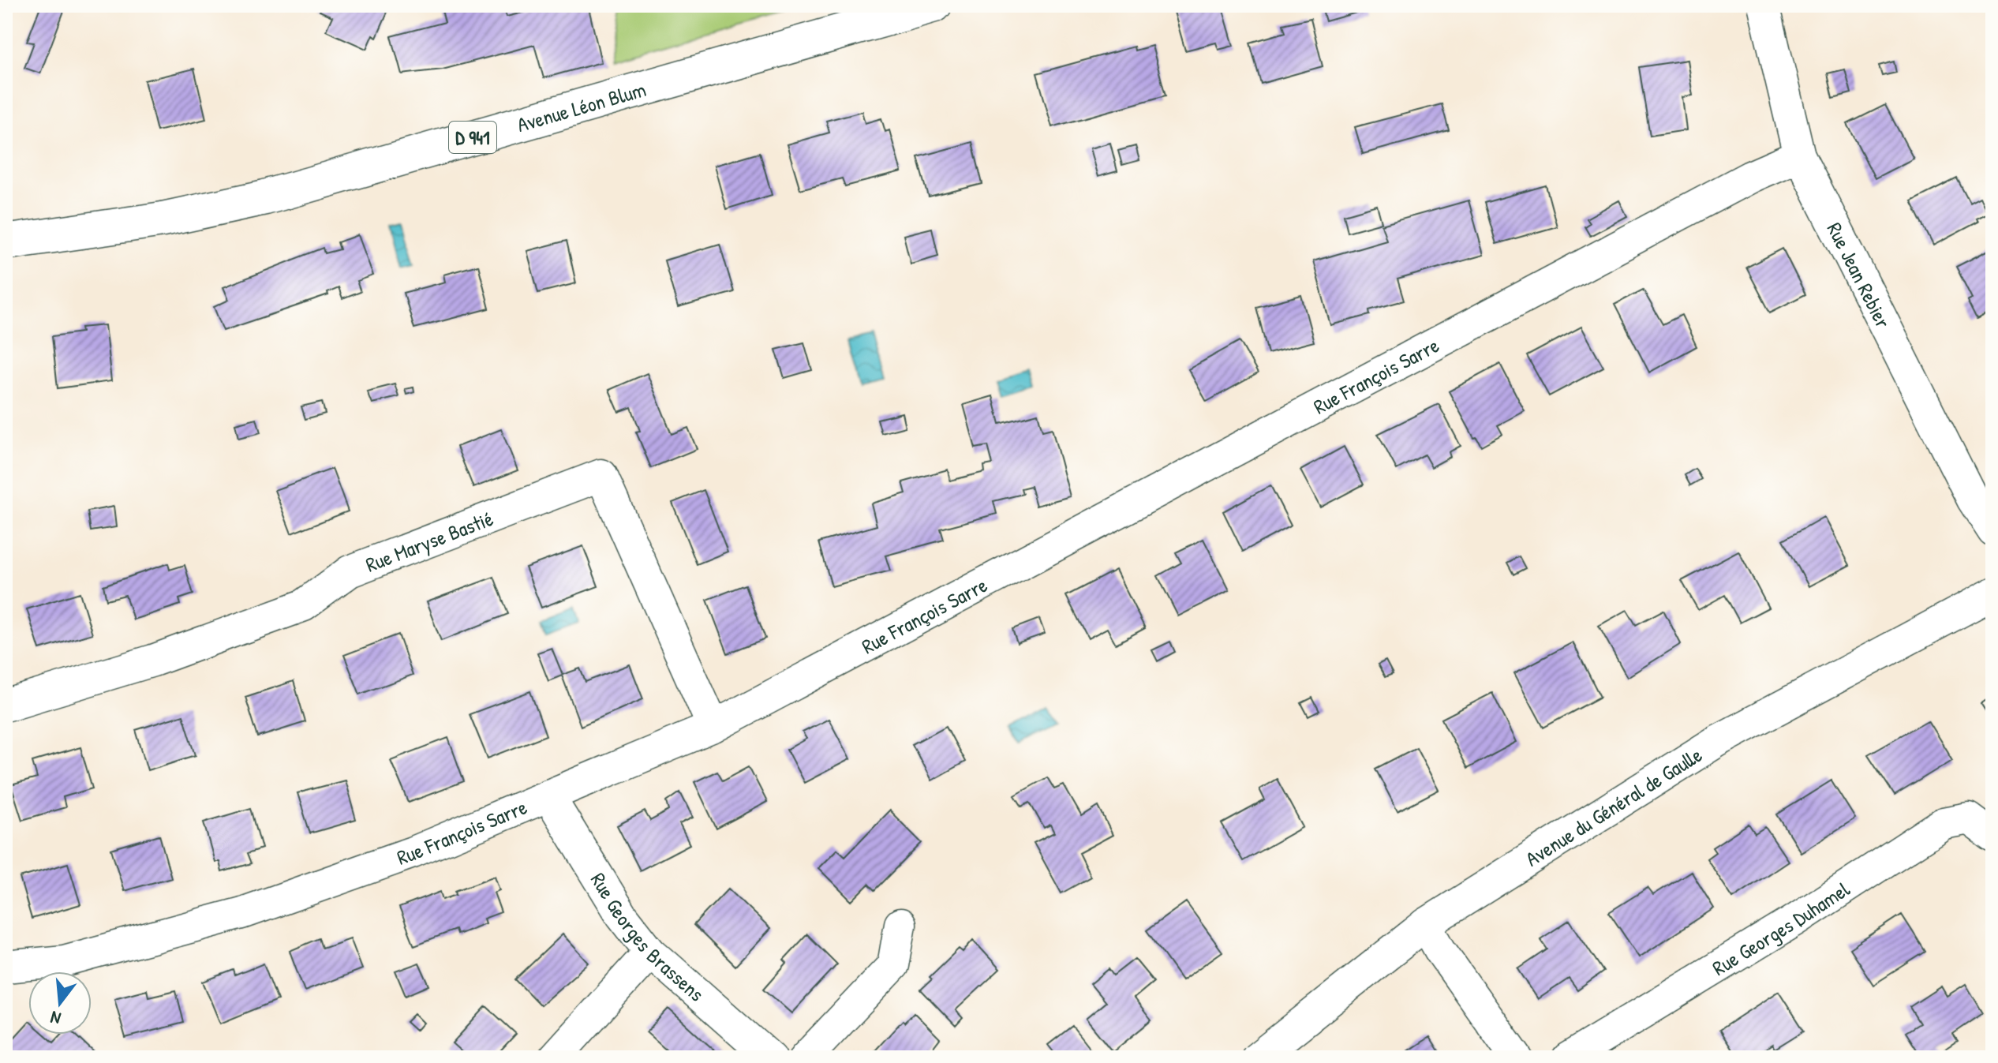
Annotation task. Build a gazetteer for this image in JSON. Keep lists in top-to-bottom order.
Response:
{
  "streets": {
    "main road": ["Avenue Léon Blum", "D 941"],
    "street": [
      "Rue Jean Rebier",
      "Rue François Sarre",
      "Rue Maryse Bastié",
      "Avenue du Général de Gaulle",
      "Rue Georges Duhamel",
      "Rue Georges Brassens"
    ]
  },
  "crossings": [
    ["Rue Jean Rebier", "Rue François Sarre"],
    ["Rue François Sarre", "Rue Maryse Bastié"],
    ["Rue François Sarre", "Rue Georges Brassens"]
  ],
  "north": "bottom"
}
